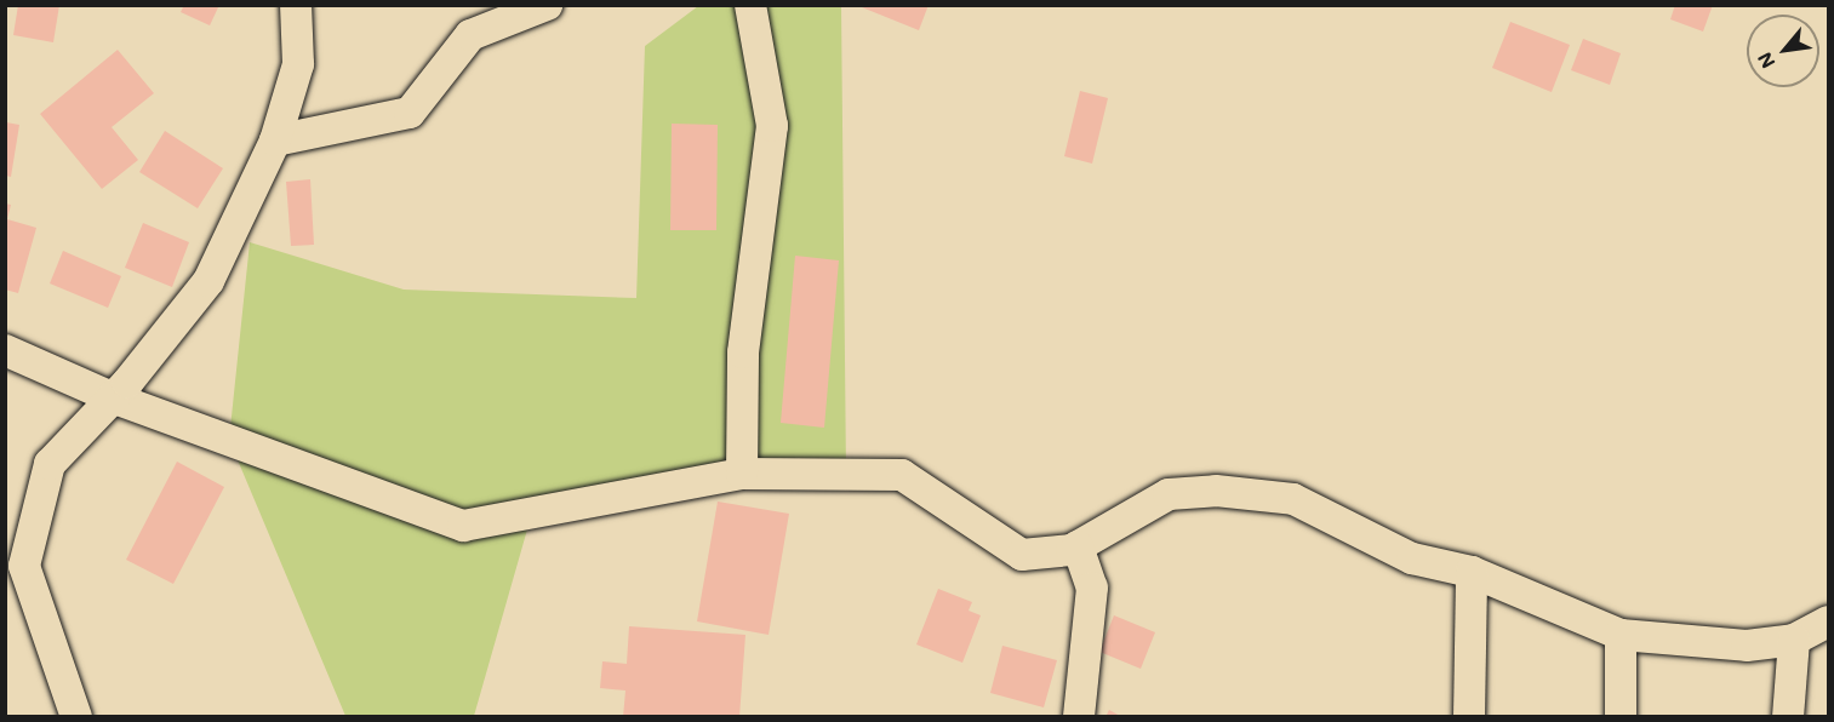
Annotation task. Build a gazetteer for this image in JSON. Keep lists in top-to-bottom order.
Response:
{
  "north": "bottom left"
}
